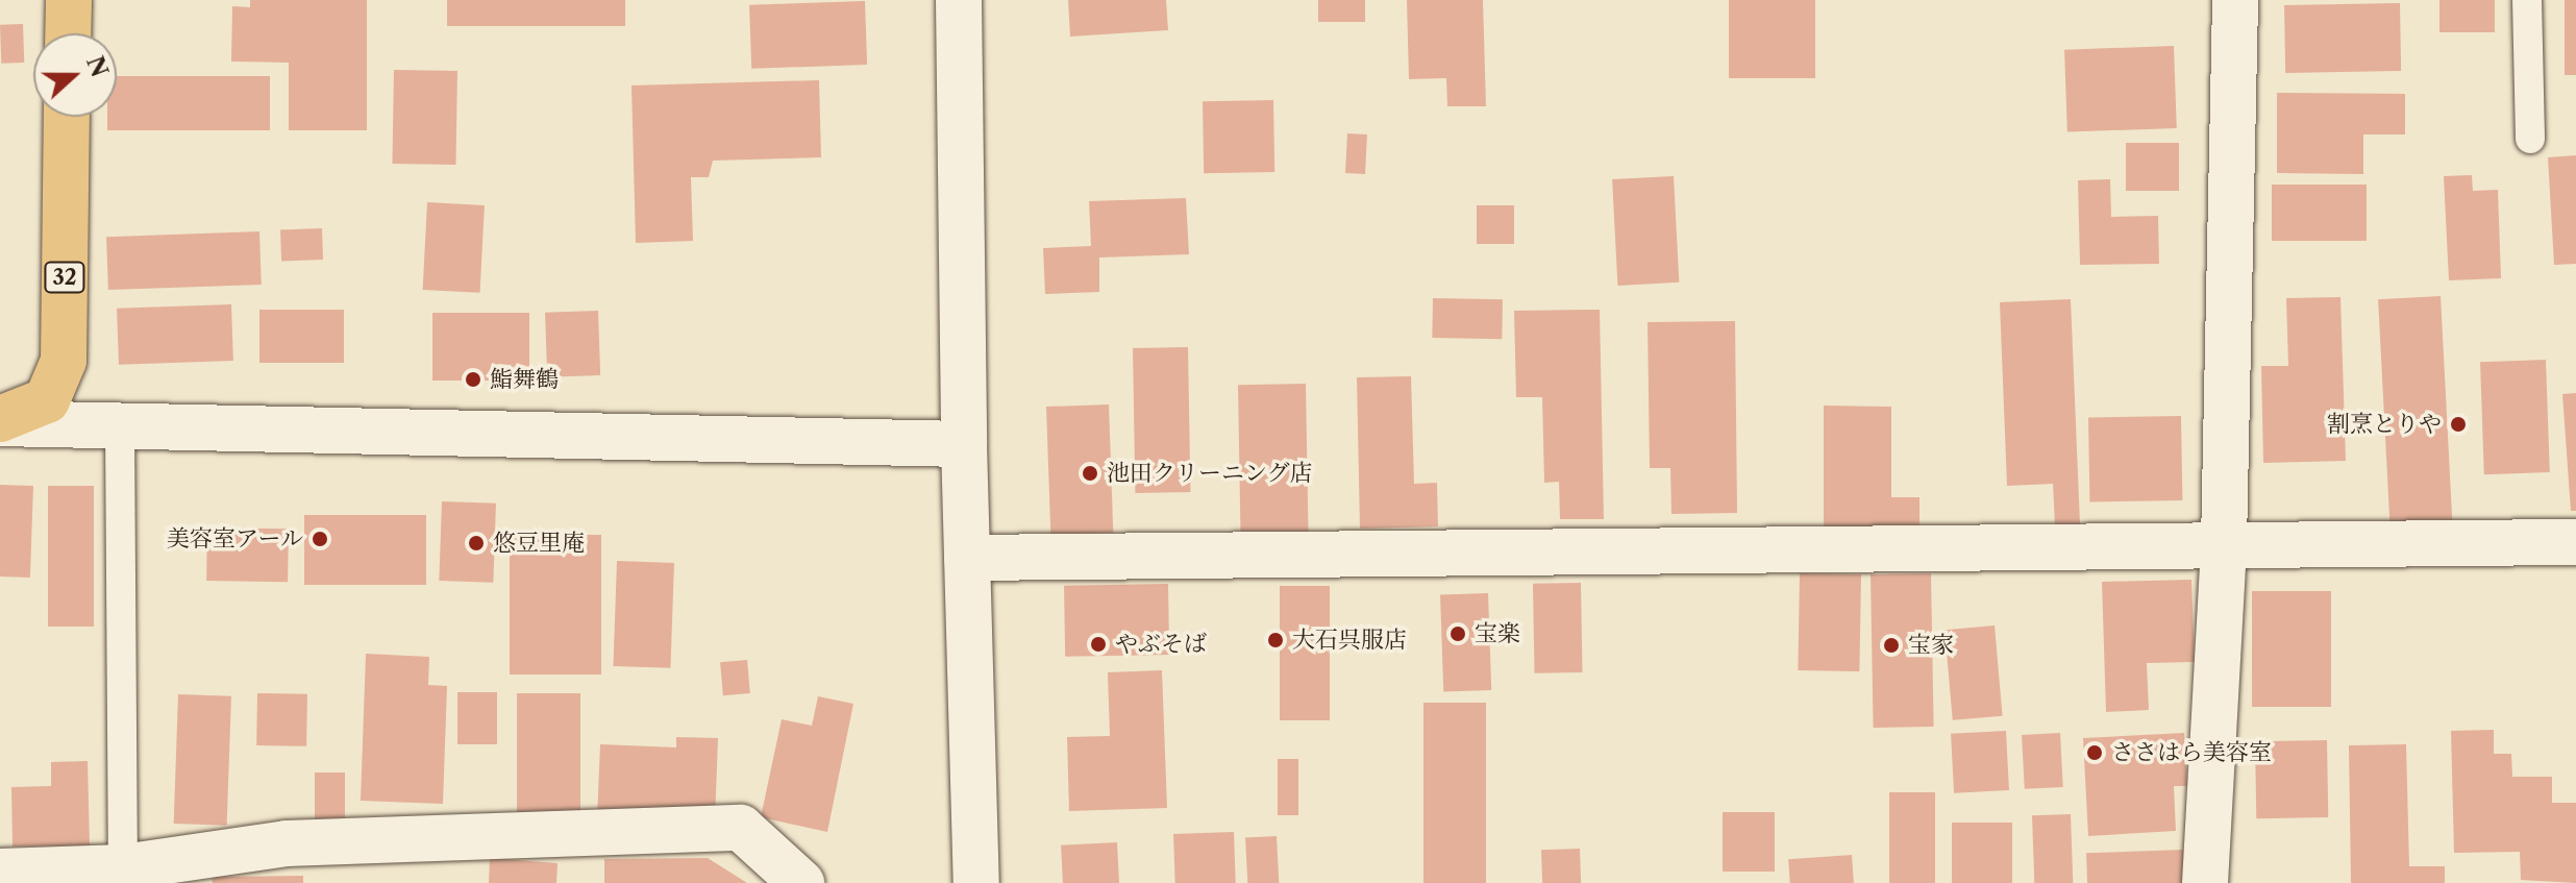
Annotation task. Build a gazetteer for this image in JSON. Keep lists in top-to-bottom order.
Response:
{
  "streets": {
    "main road": ["32"]
  },
  "places": [
    "鮨舞鶴",
    "割烹とりや",
    "池田クリーニング店",
    "美容室アール",
    "悠豆里庵",
    "宝楽",
    "大石呉服店",
    "やぶそば",
    "宝家",
    "ささはら美容室"
  ],
  "north": "right"
}
